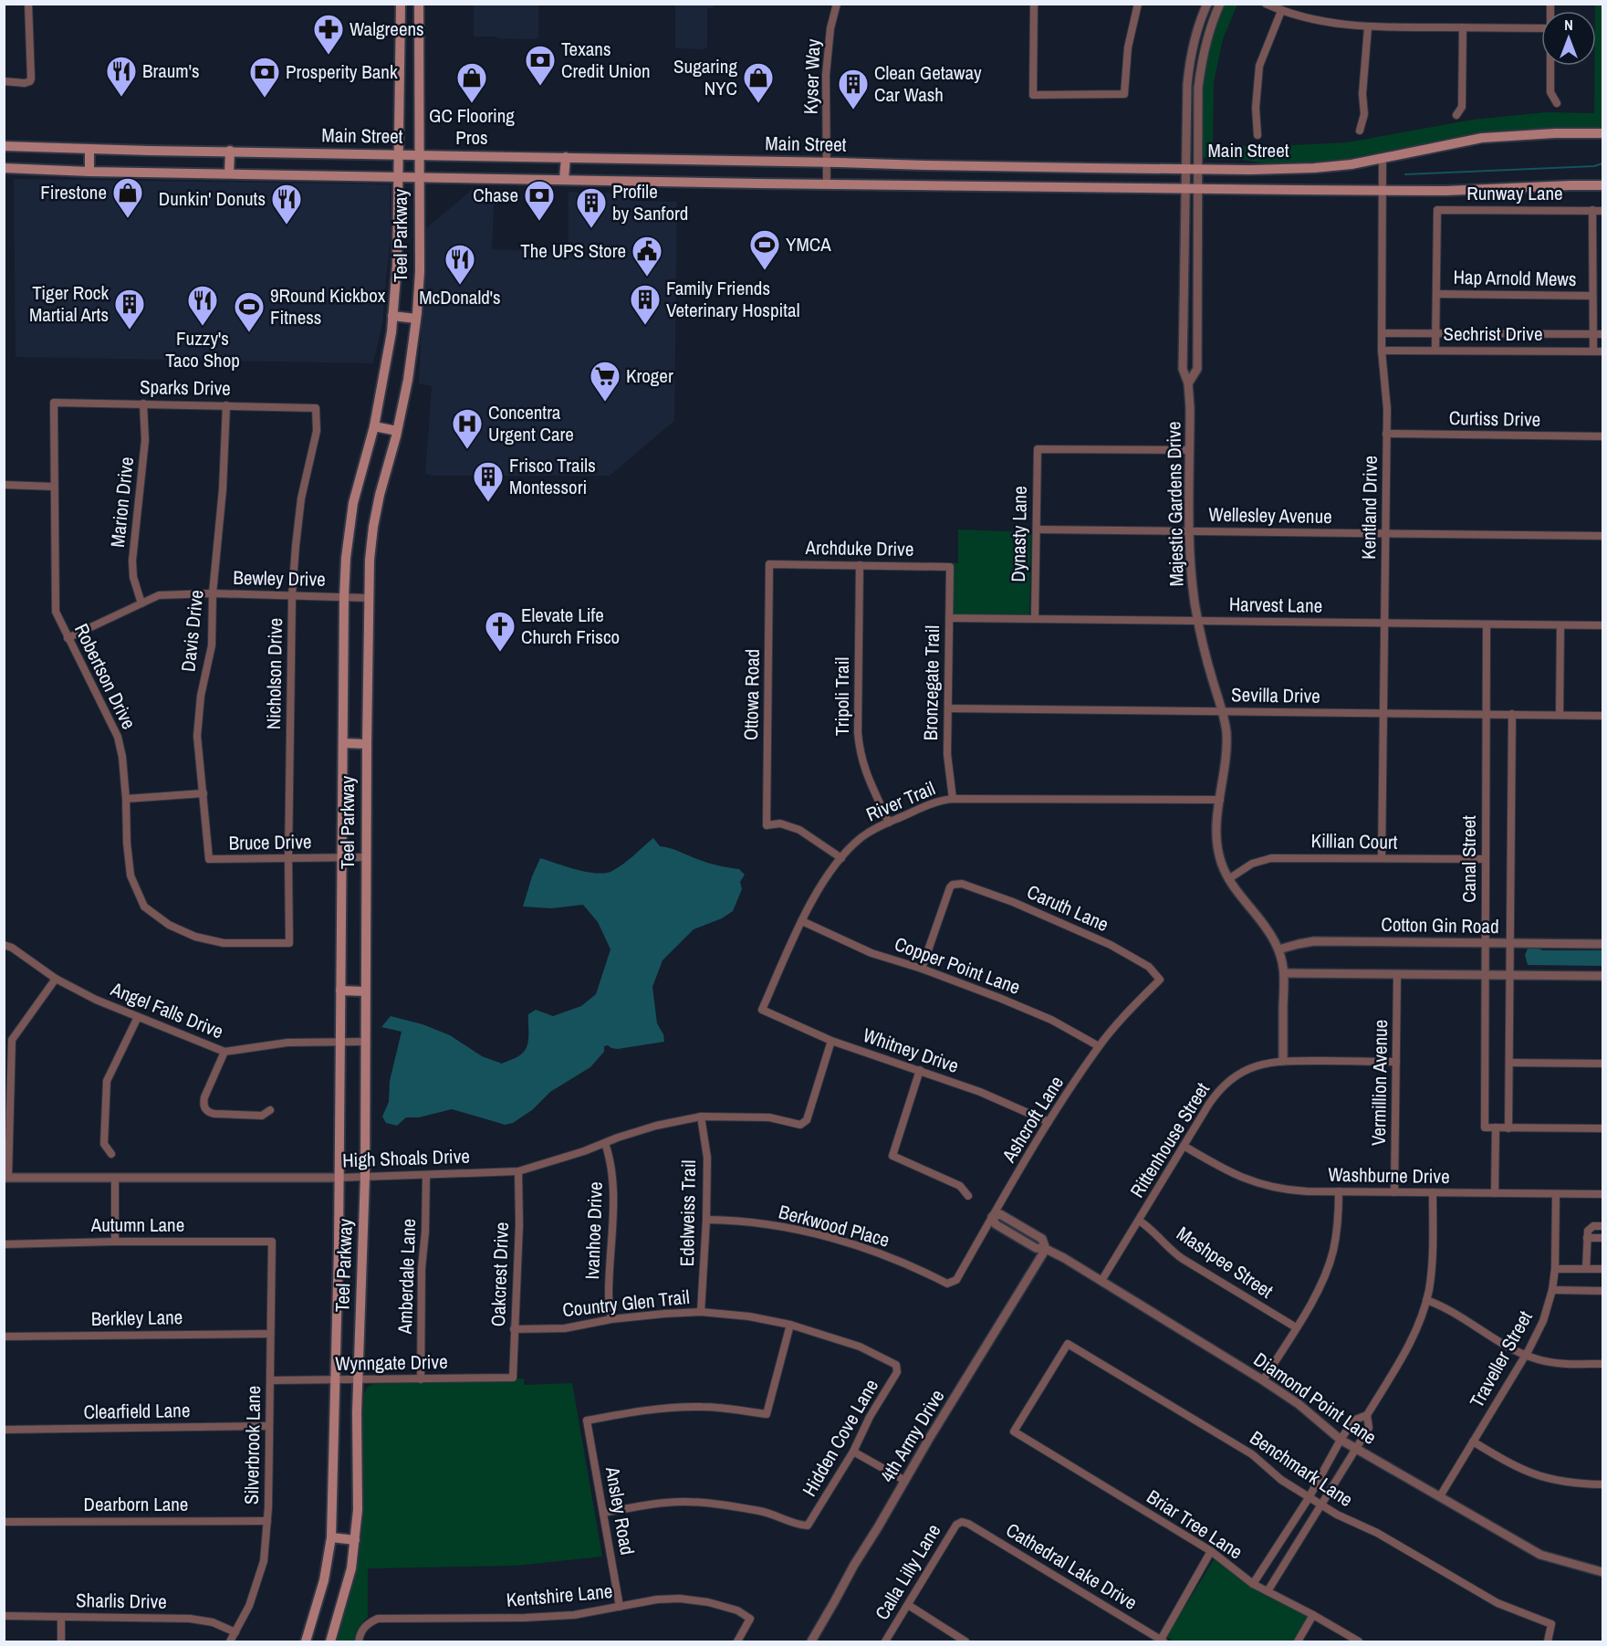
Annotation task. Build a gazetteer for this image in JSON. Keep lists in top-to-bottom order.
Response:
{
  "streets": {
    "main road": ["Main Street", "Teel Parkway"],
    "street": [
      "Kyser Way",
      "Runway Lane",
      "Hap Arnold Mews",
      "Sechrist Drive",
      "Sparks Drive",
      "Curtiss Drive",
      "Marion Drive",
      "Majestic Gardens Drive",
      "Kentland Drive",
      "Wellesley Avenue",
      "Dynasty Lane",
      "Archduke Drive",
      "Bewley Drive",
      "Harvest Lane",
      "Davis Drive",
      "Nicholson Drive",
      "Robertson Drive",
      "Bronzegate Trail",
      "Ottowa Road",
      "Sevilla Drive",
      "Tripoli Trail",
      "River Trail",
      "Killian Court",
      "Bruce Drive",
      "Canal Street",
      "Caruth Lane",
      "Cotton Gin Road",
      "Copper Point Lane",
      "Angel Falls Drive",
      "Whitney Drive",
      "Vermillion Avenue",
      "Ashcroft Lane",
      "Rittenhouse Street",
      "High Shoals Drive",
      "Washburne Drive",
      "Edelweiss Trail",
      "Autumn Lane",
      "Berkwood Place",
      "Ivanhoe Drive",
      "Mashpee Street",
      "Oakcrest Drive",
      "Amberdale Lane",
      "Country Glen Trail",
      "Berkley Lane",
      "Traveller Street",
      "Wynngate Drive",
      "Diamond Point Lane",
      "Clearfield Lane",
      "4th Army Drive",
      "Hidden Cove Lane",
      "Silverbrook Lane",
      "Benchmark Lane",
      "Dearborn Lane",
      "Ansley Road",
      "Briar Tree Lane",
      "Cathedral Lake Drive",
      "Calla Lilly Lane",
      "Kentshire Lane",
      "Sharlis Drive"
    ]
  },
  "crossings": [
    ["Kyser Way", "Main Street"],
    ["Main Street", "Teel Parkway"],
    ["Main Street", "Majestic Gardens Drive"],
    ["Main Street", "Kentland Drive"],
    ["Runway Lane", "Hap Arnold Mews"],
    ["Teel Parkway", "Bewley Drive"],
    ["Teel Parkway", "Bruce Drive"],
    ["Teel Parkway", "Angel Falls Drive"],
    ["Teel Parkway", "High Shoals Drive"],
    ["Teel Parkway", "Wynngate Drive"],
    ["Sechrist Drive", "Kentland Drive"],
    ["Sparks Drive", "Marion Drive"],
    ["Sparks Drive", "Davis Drive"],
    ["Sparks Drive", "Nicholson Drive"],
    ["Sparks Drive", "Robertson Drive"],
    ["Curtiss Drive", "Kentland Drive"],
    ["Marion Drive", "Bewley Drive"],
    ["Majestic Gardens Drive", "Wellesley Avenue"],
    ["Majestic Gardens Drive", "Dynasty Lane"],
    ["Majestic Gardens Drive", "Harvest Lane"],
    ["Majestic Gardens Drive", "Sevilla Drive"],
    ["Majestic Gardens Drive", "River Trail"],
    ["Majestic Gardens Drive", "Killian Court"],
    ["Majestic Gardens Drive", "Cotton Gin Road"],
    ["Majestic Gardens Drive", "Rittenhouse Street"],
    ["Kentland Drive", "Wellesley Avenue"],
    ["Kentland Drive", "Harvest Lane"],
    ["Kentland Drive", "Sevilla Drive"],
    ["Kentland Drive", "Killian Court"],
    ["Wellesley Avenue", "Dynasty Lane"],
    ["Dynasty Lane", "Harvest Lane"],
    ["Archduke Drive", "Bronzegate Trail"],
    ["Archduke Drive", "Ottowa Road"],
    ["Archduke Drive", "Tripoli Trail"],
    ["Bewley Drive", "Davis Drive"],
    ["Bewley Drive", "Nicholson Drive"],
    ["Bewley Drive", "Robertson Drive"],
    ["Harvest Lane", "Bronzegate Trail"],
    ["Harvest Lane", "Canal Street"],
    ["Davis Drive", "Bruce Drive"],
    ["Nicholson Drive", "Robertson Drive"],
    ["Nicholson Drive", "Bruce Drive"],
    ["Bronzegate Trail", "Sevilla Drive"],
    ["Bronzegate Trail", "River Trail"],
    ["Ottowa Road", "River Trail"],
    ["Sevilla Drive", "Canal Street"],
    ["Tripoli Trail", "River Trail"],
    ["River Trail", "Copper Point Lane"],
    ["River Trail", "Whitney Drive"],
    ["Killian Court", "Canal Street"],
    ["Canal Street", "Cotton Gin Road"],
    ["Caruth Lane", "Copper Point Lane"],
    ["Caruth Lane", "Ashcroft Lane"],
    ["Copper Point Lane", "Ashcroft Lane"],
    ["Whitney Drive", "Ashcroft Lane"],
    ["Whitney Drive", "High Shoals Drive"],
    ["Vermillion Avenue", "Rittenhouse Street"],
    ["Vermillion Avenue", "Washburne Drive"],
    ["Ashcroft Lane", "Berkwood Place"],
    ["Ashcroft Lane", "Diamond Point Lane"],
    ["Rittenhouse Street", "Washburne Drive"],
    ["Rittenhouse Street", "Mashpee Street"],
    ["Rittenhouse Street", "Diamond Point Lane"],
    ["High Shoals Drive", "Edelweiss Trail"],
    ["High Shoals Drive", "Ivanhoe Drive"],
    ["High Shoals Drive", "Oakcrest Drive"],
    ["High Shoals Drive", "Amberdale Lane"],
    ["Washburne Drive", "Traveller Street"],
    ["Edelweiss Trail", "Berkwood Place"],
    ["Edelweiss Trail", "Country Glen Trail"],
    ["Autumn Lane", "Silverbrook Lane"],
    ["Ivanhoe Drive", "Country Glen Trail"],
    ["Oakcrest Drive", "Country Glen Trail"],
    ["Oakcrest Drive", "Wynngate Drive"],
    ["Amberdale Lane", "Wynngate Drive"],
    ["Country Glen Trail", "Hidden Cove Lane"],
    ["Country Glen Trail", "Ansley Road"],
    ["Berkley Lane", "Silverbrook Lane"],
    ["Traveller Street", "Diamond Point Lane"],
    ["Wynngate Drive", "Silverbrook Lane"],
    ["Diamond Point Lane", "4th Army Drive"],
    ["Clearfield Lane", "Silverbrook Lane"],
    ["Hidden Cove Lane", "Ansley Road"],
    ["Silverbrook Lane", "Dearborn Lane"],
    ["Silverbrook Lane", "Sharlis Drive"],
    ["Benchmark Lane", "Briar Tree Lane"],
    ["Ansley Road", "Kentshire Lane"],
    ["Cathedral Lake Drive", "Calla Lilly Lane"]
  ],
  "places": {
    "pharmacy": ["Walgreens"],
    "bank": ["Texans Credit Union", "Prosperity Bank", "Chase"],
    "restaurant": [
      "Braum's",
      "Dunkin' Donuts",
      "McDonald's",
      "Fuzzy's Taco Shop"
    ],
    "shop": ["GC Flooring Pros", "Sugaring NYC", "Firestone"],
    "building": [
      "Clean Getaway Car Wash",
      "Profile by Sanford",
      "Family Friends Veterinary Hospital",
      "Tiger Rock Martial Arts",
      "Frisco Trails Montessori"
    ],
    "sports": ["YMCA", "9Round Kickbox Fitness"],
    "public building": ["The UPS Store"],
    "supermarket": ["Kroger"],
    "hospital": ["Concentra Urgent Care"],
    "church": ["Elevate Life Church Frisco"]
  },
  "north": "top"
}
